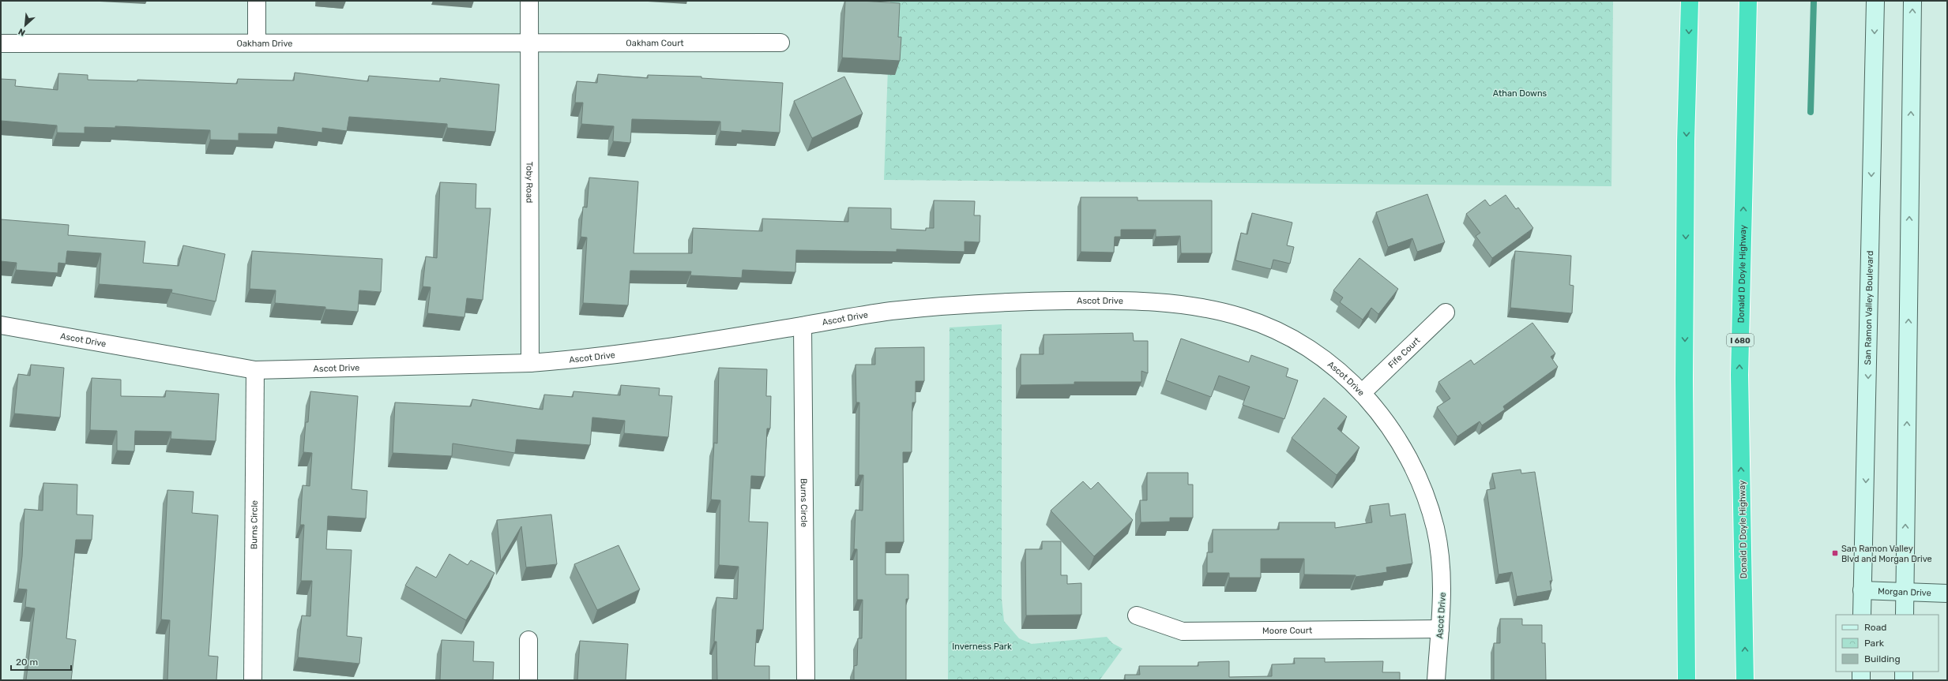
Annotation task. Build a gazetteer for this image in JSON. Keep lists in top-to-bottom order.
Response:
{
  "streets": {
    "highway": ["Donald D Doyle Highway", "I 680"],
    "main road": ["San Ramon Valley Boulevard", "Morgan Drive"],
    "street": [
      "Oakham Drive",
      "Oakham Court",
      "Toby Road",
      "Ascot Drive",
      "Fife Court",
      "Burns Circle",
      "Moore Court"
    ]
  },
  "crossings": [
    ["Oakham Drive", "Oakham Court"],
    ["Oakham Drive", "Toby Road"],
    ["Oakham Court", "Toby Road"],
    ["Toby Road", "Ascot Drive"],
    ["Ascot Drive", "Fife Court"],
    ["Ascot Drive", "Burns Circle"],
    ["Ascot Drive", "Moore Court"],
    ["San Ramon Valley Boulevard", "Morgan Drive"]
  ],
  "parks": ["Athan Downs", "Inverness Park"],
  "places": {
    "transit": ["San Ramon Valley Blvd and Morgan Drive"]
  },
  "legend": ["Road", "Park", "Building"],
  "scale_bar": "20 m",
  "north": "bottom left"
}
